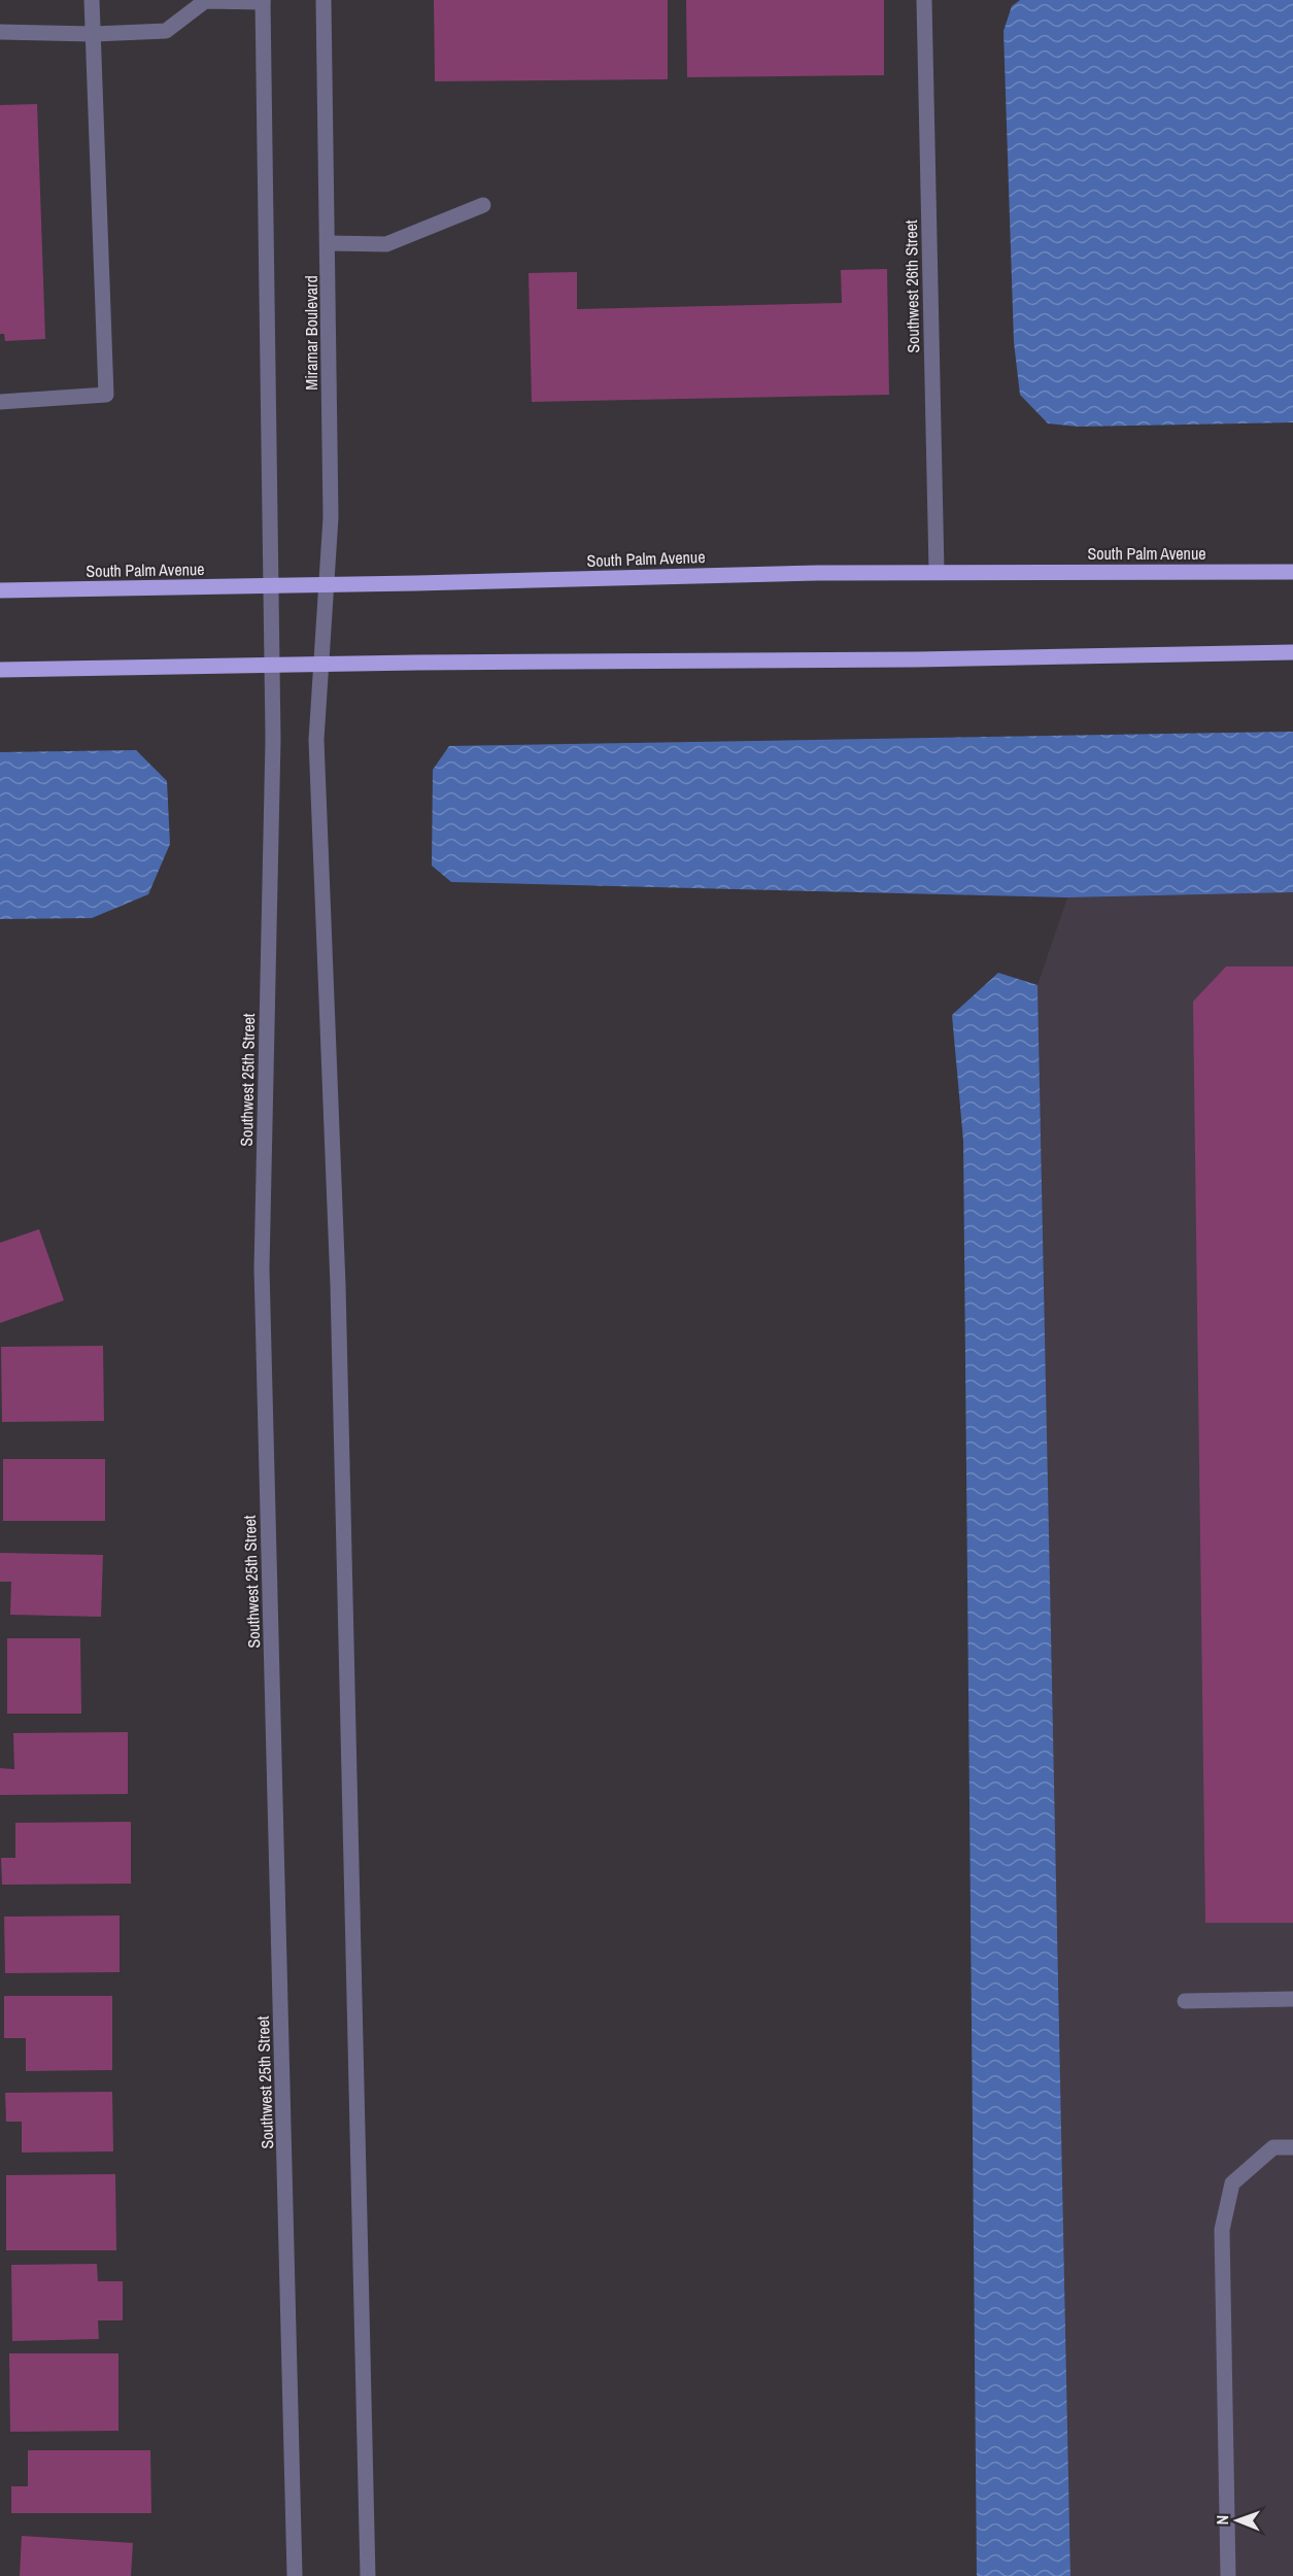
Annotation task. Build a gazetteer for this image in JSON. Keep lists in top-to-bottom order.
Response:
{
  "streets": {
    "main road": ["South Palm Avenue"],
    "street": ["Southwest 26th Street", "Miramar Boulevard", "Southwest 25th Street"]
  },
  "crossings": [
    ["Southwest 26th Street", "South Palm Avenue"],
    ["Miramar Boulevard", "South Palm Avenue"],
    ["South Palm Avenue", "Southwest 25th Street"]
  ],
  "north": "left"
}
